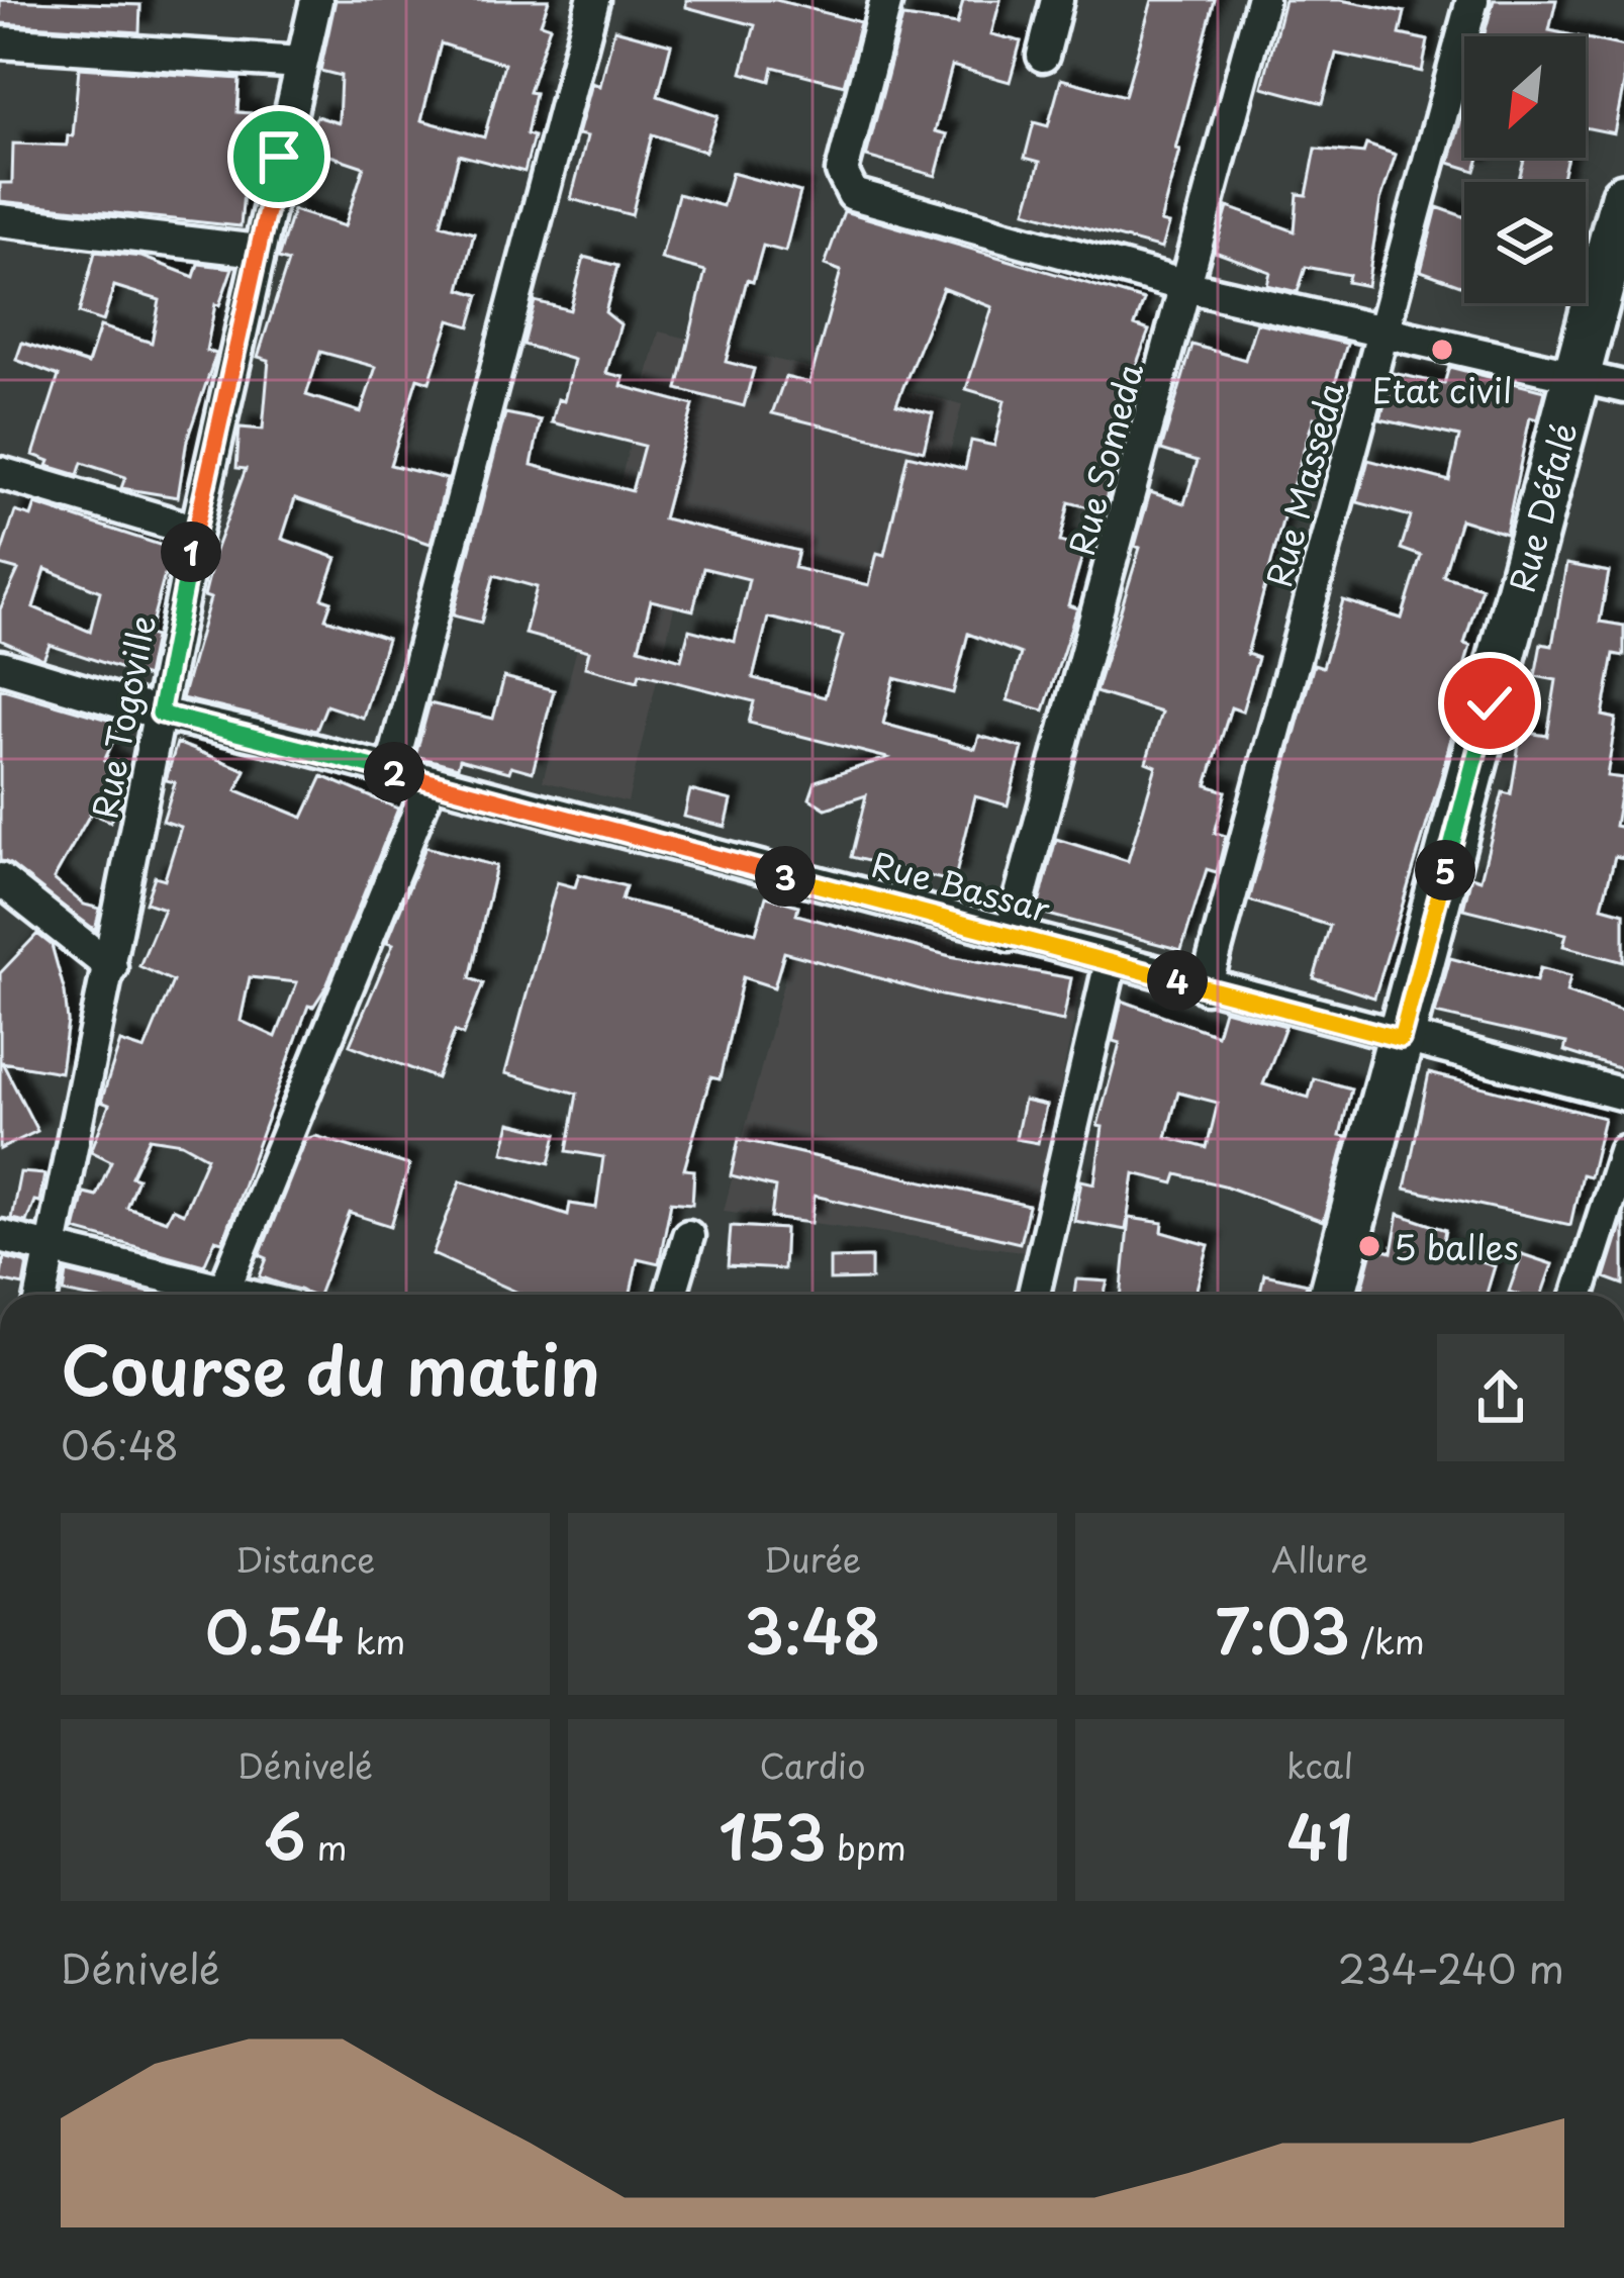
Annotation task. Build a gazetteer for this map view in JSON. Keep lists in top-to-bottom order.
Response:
{
  "streets": {
    "street": [
      "Rue Someda",
      "Rue Masseda",
      "Rue Défalé",
      "Rue Togoville",
      "Rue Bassar"
    ]
  },
  "crossings": [
    ["Rue Someda", "Rue Bassar"],
    ["Rue Masseda", "Rue Bassar"],
    ["Rue Défalé", "Rue Bassar"],
    ["Rue Togoville", "Rue Bassar"]
  ],
  "places": ["Etat civil", "5 balles"],
  "north": "bottom left",
  "page": {
    "pins": [
      "1",
      "2",
      "5",
      "3",
      "4"
    ],
    "heading": ["Course du matin", "06:48"],
    "stats": [
      ["Distance", "0.54 km"],
      ["Durée", "3:48"],
      ["Allure", "7:03 /km"],
      ["Dénivelé", "6 m"],
      ["Cardio", "153 bpm"],
      ["kcal", "41"]
    ],
    "chart": ["Dénivelé", "234–240 m"]
  }
}
